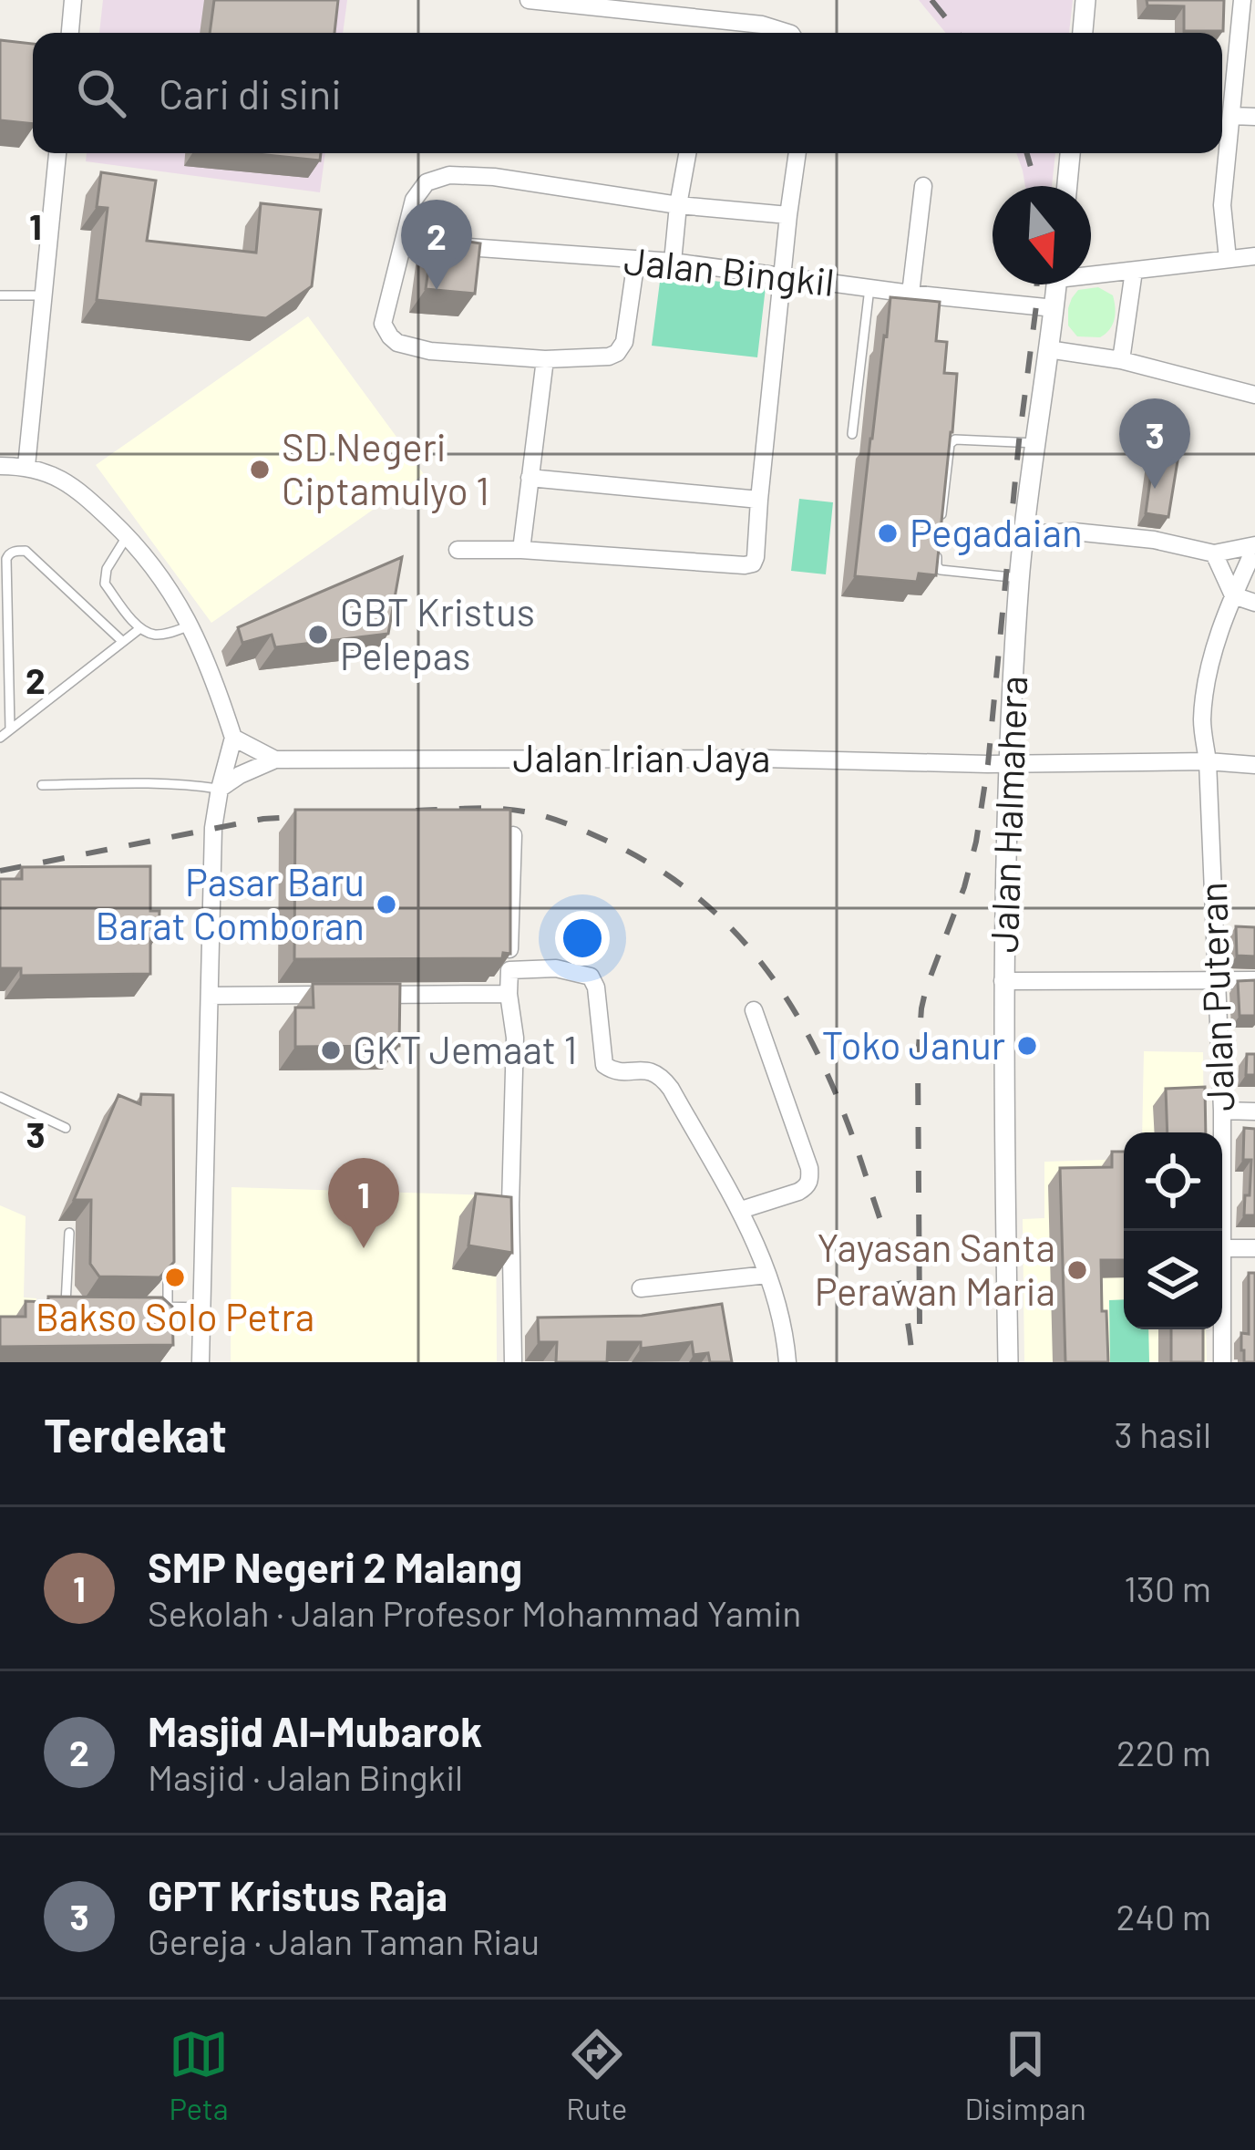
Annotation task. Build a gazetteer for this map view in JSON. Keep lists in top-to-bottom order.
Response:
{
  "streets": {
    "street": [
      "Jalan Bingkil",
      "Jalan Irian Jaya",
      "Jalan Halmahera",
      "Jalan Puteran"
    ]
  },
  "crossings": [
    ["Jalan Bingkil", "Jalan Halmahera"],
    ["Jalan Irian Jaya", "Jalan Halmahera"],
    ["Jalan Irian Jaya", "Jalan Puteran"]
  ],
  "places": [
    "SD Negeri Ciptamulyo 1",
    "Pegadaian",
    "GBT Kristus Pelepas",
    "Pasar Baru Barat Comboran",
    "Toko Janur",
    "GKT Jemaat 1",
    "Yayasan Santa Perawan Maria",
    "Bakso Solo Petra"
  ],
  "north": "bottom",
  "page": {
    "search": "Cari di sini",
    "pins": ["2", "3", "1"],
    "heading": ["Terdekat", "3 hasil"],
    "list": [
      {
        "mark": "1",
        "name": "SMP Negeri 2 Malang",
        "note": "Sekolah · Jalan Profesor Mohammad Yamin",
        "value": "130 m"
      },
      {
        "mark": "2",
        "name": "Masjid Al-Mubarok",
        "note": "Masjid · Jalan Bingkil",
        "value": "220 m"
      },
      {
        "mark": "3",
        "name": "GPT Kristus Raja",
        "note": "Gereja · Jalan Taman Riau",
        "value": "240 m"
      }
    ],
    "nav": ["Peta", "Rute", "Disimpan"]
  },
  "grid": {
    "rows": ["1", "2", "3"]
  }
}
